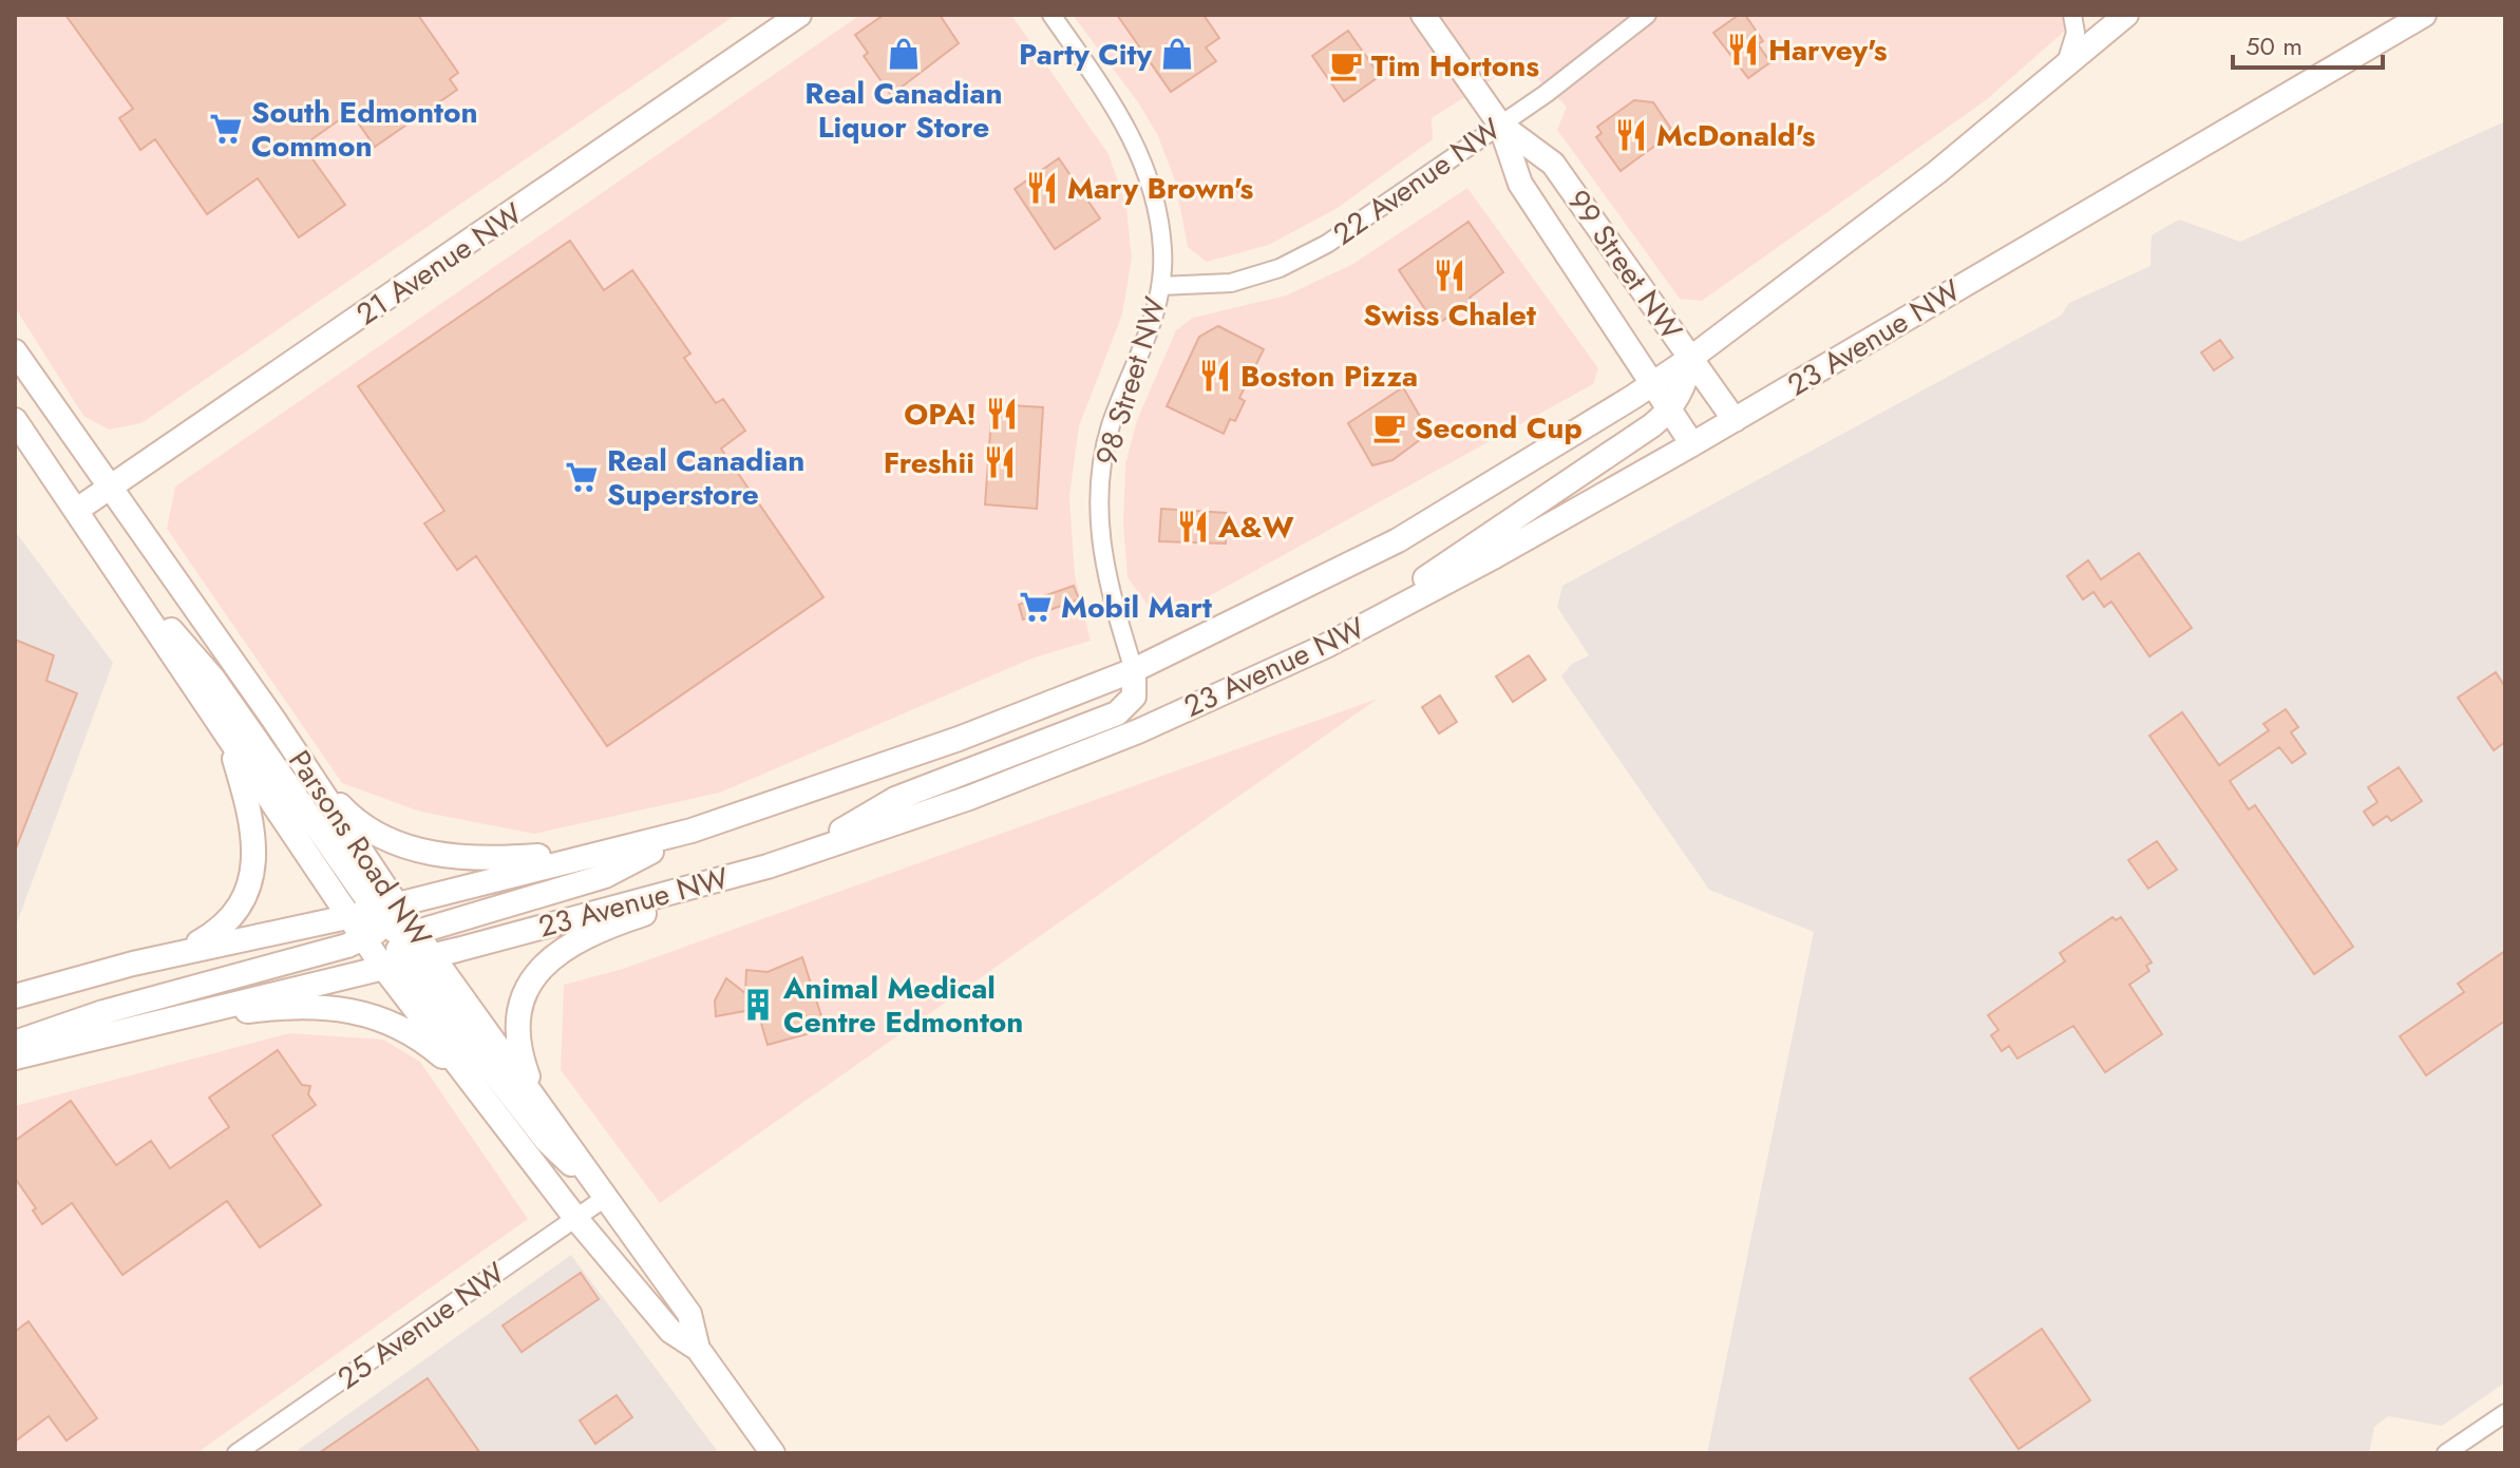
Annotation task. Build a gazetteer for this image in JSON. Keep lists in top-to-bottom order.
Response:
{
  "streets": {
    "main road": [
      "21 Avenue NW",
      "99 Street NW",
      "23 Avenue NW",
      "Parsons Road NW"
    ],
    "street": ["22 Avenue NW", "98 Street NW", "25 Avenue NW"]
  },
  "crossings": [
    ["22 Avenue NW", "99 Street NW"],
    ["22 Avenue NW", "98 Street NW"],
    ["21 Avenue NW", "Parsons Road NW"],
    ["99 Street NW", "23 Avenue NW"],
    ["23 Avenue NW", "98 Street NW"],
    ["23 Avenue NW", "Parsons Road NW"],
    ["Parsons Road NW", "25 Avenue NW"]
  ],
  "places": {
    "restaurant": [
      "Harvey's",
      "McDonald's",
      "Mary Brown's",
      "Swiss Chalet",
      "Boston Pizza",
      "OPA!",
      "Freshii",
      "A&W"
    ],
    "shop": ["Real Canadian Liquor Store", "Party City"],
    "cafe": ["Tim Hortons", "Second Cup"],
    "supermarket": ["South Edmonton Common", "Real Canadian Superstore", "Mobil Mart"],
    "building": ["Animal Medical Centre Edmonton"]
  },
  "scale_bar": "50 m"
}
